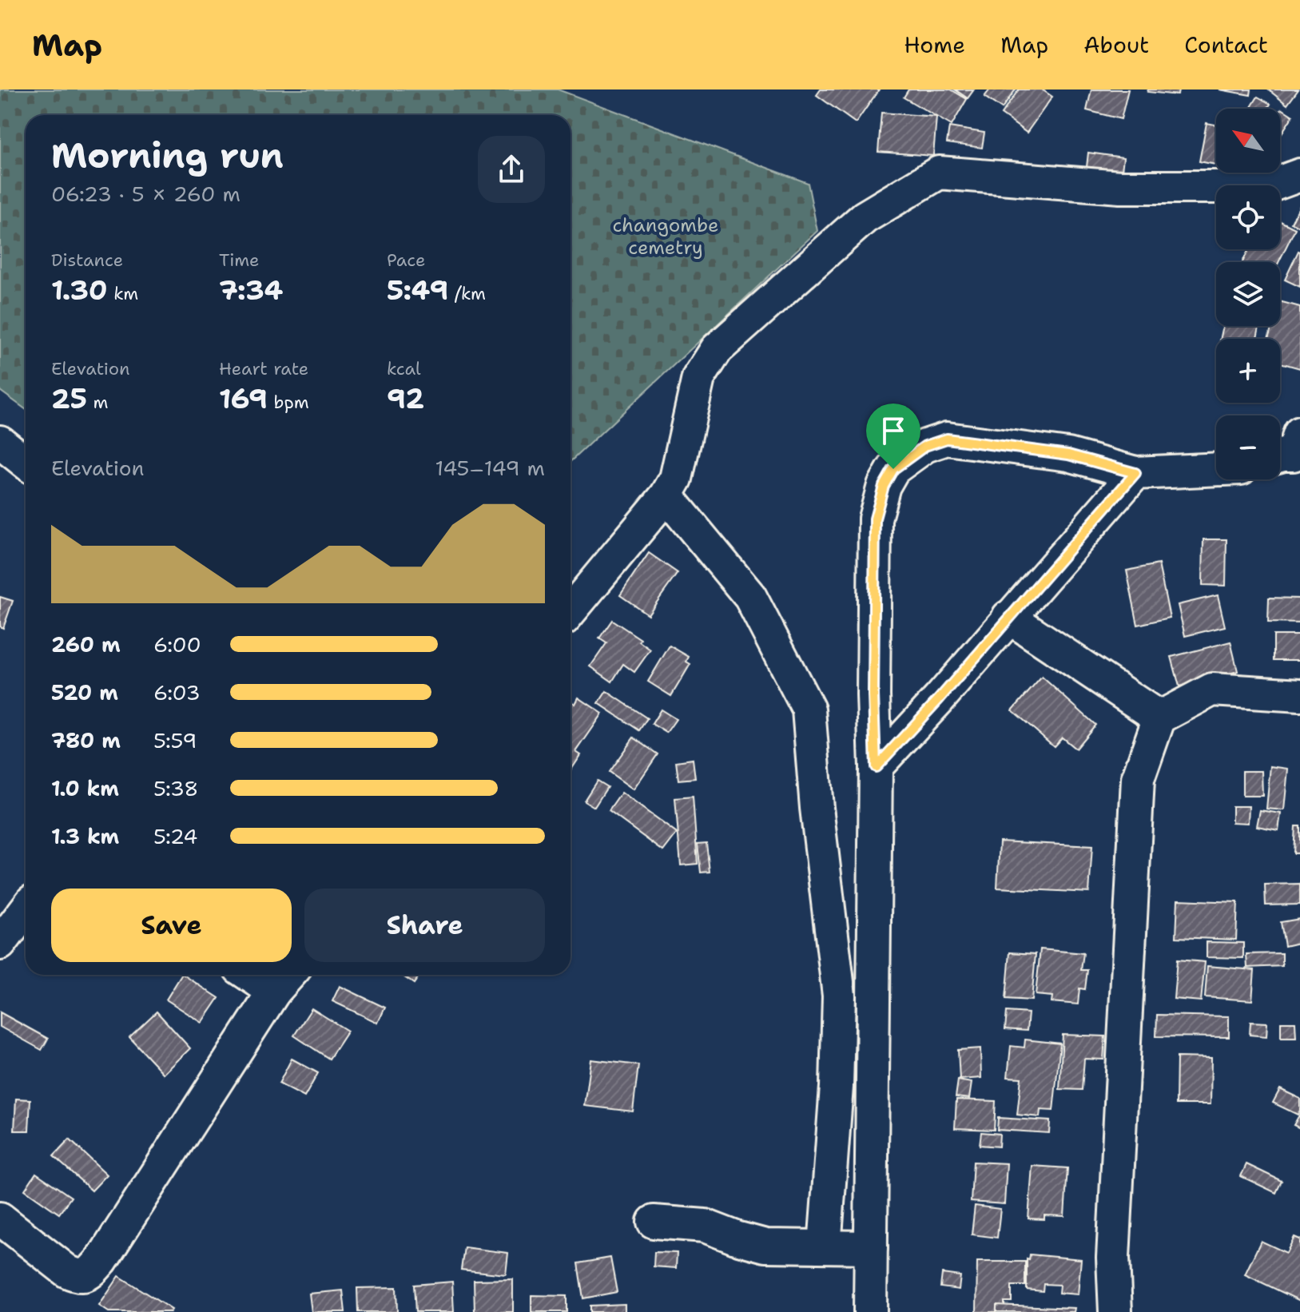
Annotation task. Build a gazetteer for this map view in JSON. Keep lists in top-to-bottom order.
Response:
{
  "parks": ["changombe cemetry"],
  "north": "top left",
  "page": {
    "header": "Map",
    "nav": [
      "Home",
      "Map",
      "About",
      "Contact"
    ],
    "map_buttons": ["+", "−"],
    "heading": ["Morning run", "06:23 · 5 × 260 m"],
    "stats": [
      ["Distance", "1.30 km"],
      ["Time", "7:34"],
      ["Pace", "5:49 /km"],
      ["Elevation", "25 m"],
      ["Heart rate", "169 bpm"],
      ["kcal", "92"]
    ],
    "chart": ["Elevation", "145–149 m"],
    "list": [
      {
        "name": "260 m",
        "note": "6:00"
      },
      {
        "name": "520 m",
        "note": "6:03"
      },
      {
        "name": "780 m",
        "note": "5:59"
      },
      {
        "name": "1.0 km",
        "note": "5:38"
      },
      {
        "name": "1.3 km",
        "note": "5:24"
      }
    ],
    "buttons": ["Save", "Share"]
  }
}
